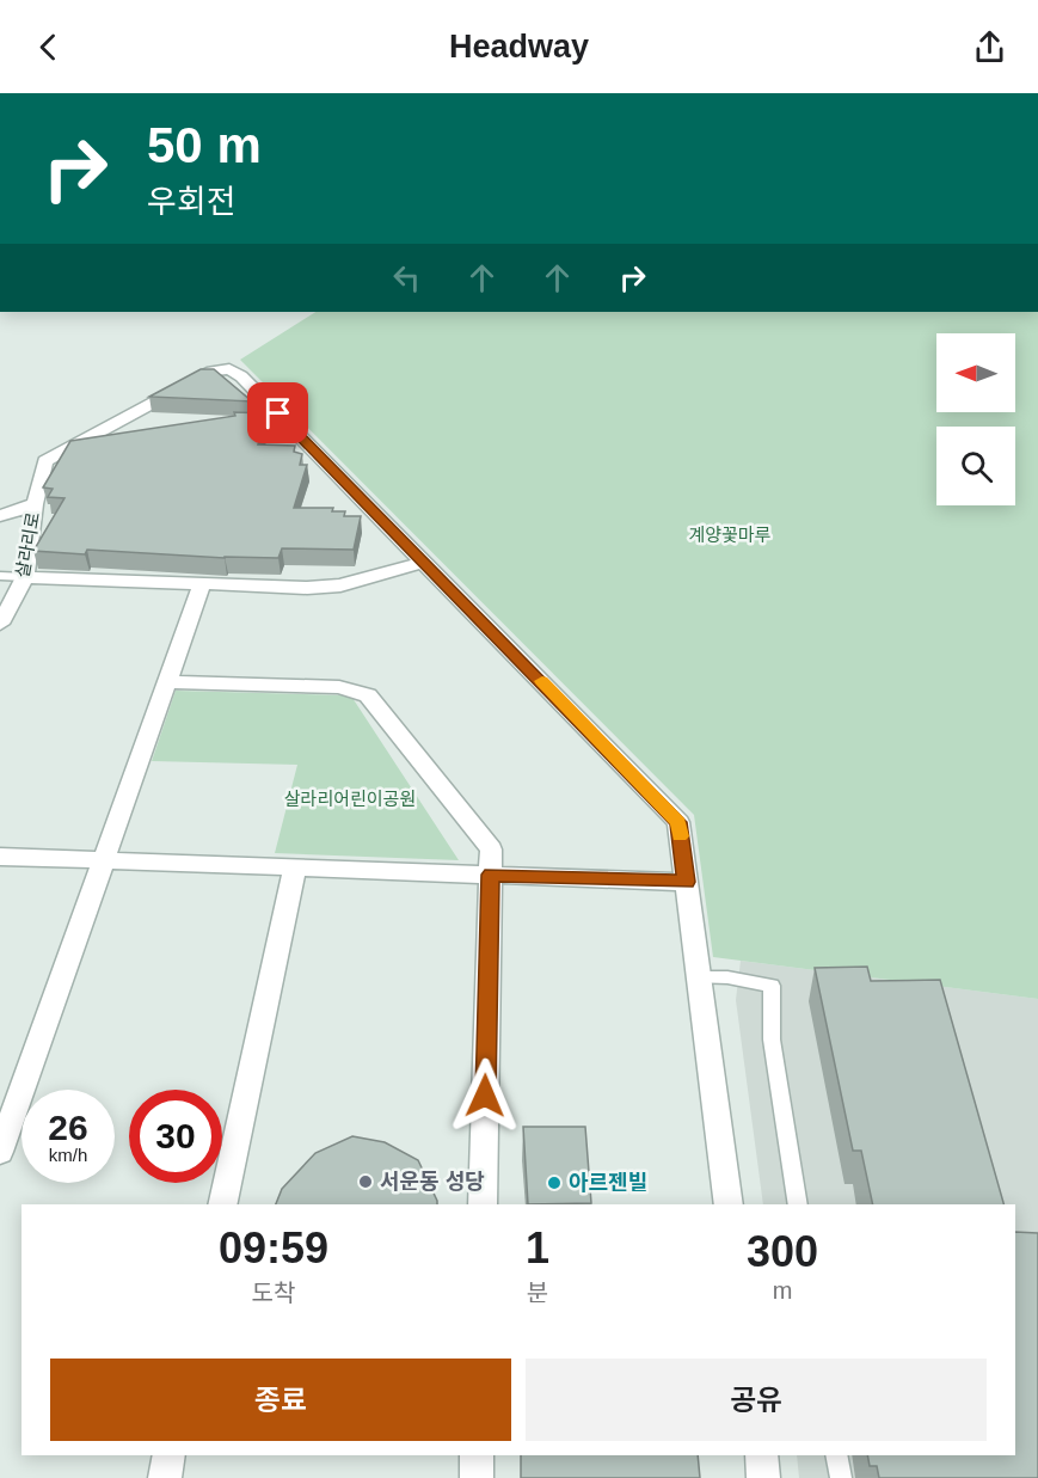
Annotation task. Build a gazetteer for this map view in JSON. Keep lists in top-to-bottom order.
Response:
{
  "streets": {
    "street": ["살라리로"]
  },
  "parks": ["계양꽃마루", "살라리어린이공원"],
  "places": ["서운동 성당", "아르젠빌"],
  "north": "left",
  "page": {
    "header": "Headway",
    "turn": ["50 m", "우회전"],
    "speed": "26 km/h",
    "limit": "30",
    "eta": [
      "09:59",
      "도착",
      "1",
      "분",
      "300",
      "m"
    ],
    "buttons": ["종료", "공유"]
  }
}
